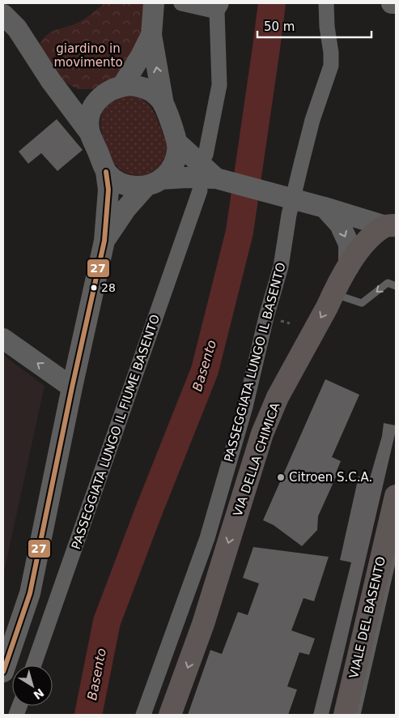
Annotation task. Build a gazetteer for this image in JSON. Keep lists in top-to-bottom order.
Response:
{
  "streets": {
    "main road": ["VIA DELLA CHIMICA", "VIALE DEL BASENTO"],
    "street": ["PASSEGGIATA LUNGO IL BASENTO", "PASSEGGIATA LUNGO IL FIUME BASENTO"]
  },
  "one_way": ["VIA DELLA CHIMICA"],
  "water": ["Basento"],
  "parks": ["giardino in movimento"],
  "places": ["28", "Citroen S.C.A."],
  "lines": ["transit line 27"],
  "scale_bar": "50 m",
  "north": "bottom right"
}
